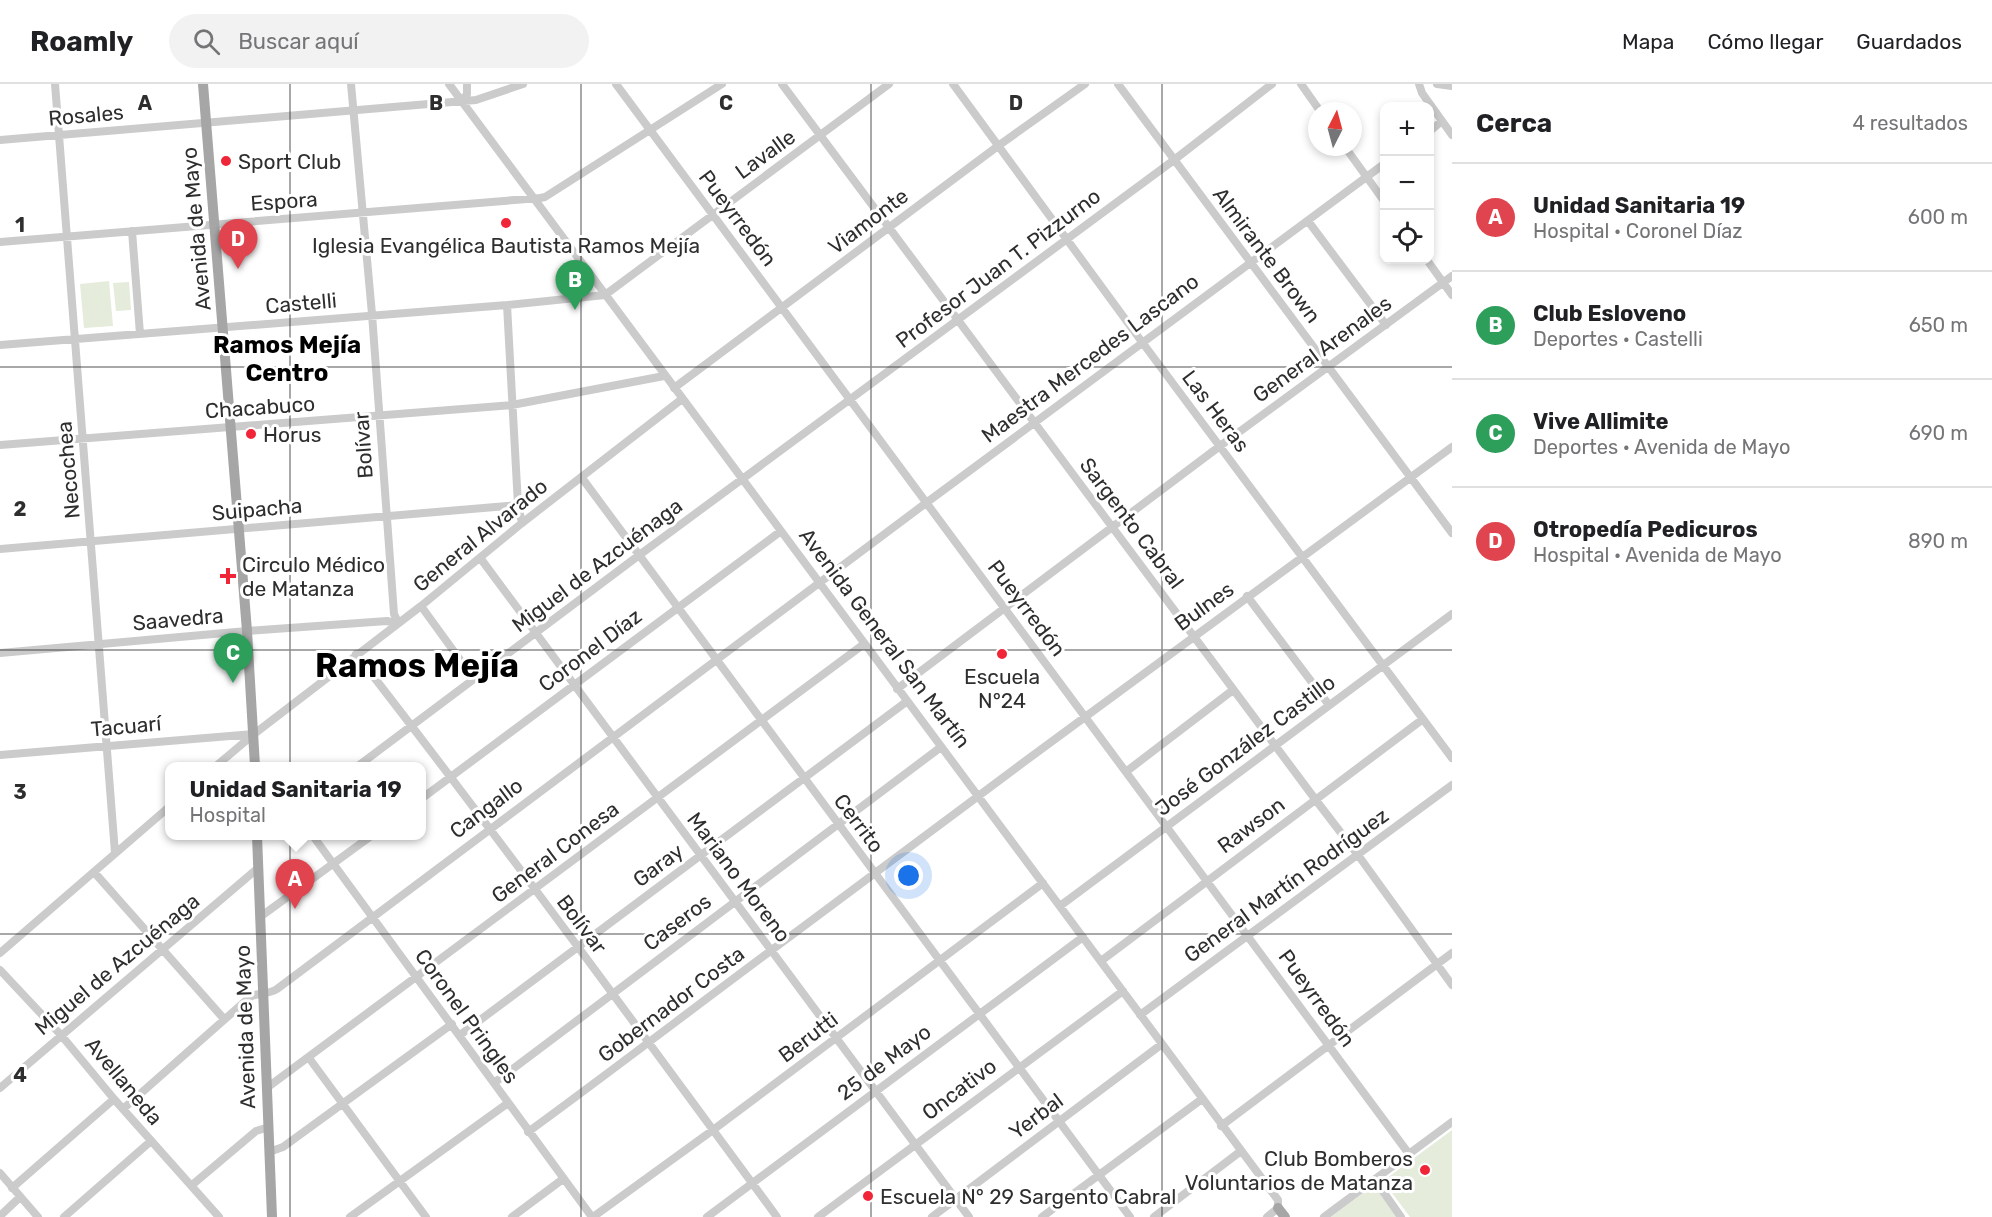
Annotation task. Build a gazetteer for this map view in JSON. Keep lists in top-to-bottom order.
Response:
{
  "streets": {
    "main road": ["Avenida de Mayo"],
    "street": [
      "Rosales",
      "Lavalle",
      "Espora",
      "Pueyrredón",
      "Viamonte",
      "Almirante Brown",
      "Profesor Juan T. Pizzurno",
      "Castelli",
      "General Arenales",
      "Maestra Mercedes Lascano",
      "Chacabuco",
      "Las Heras",
      "Bolívar",
      "Necochea",
      "Suipacha",
      "Sargento Cabral",
      "General Alvarado",
      "Miguel de Azcuénaga",
      "Bulnes",
      "Saavedra",
      "Avenida General San Martín",
      "Coronel Díaz",
      "Tacuarí",
      "José González Castillo",
      "Cangallo",
      "Cerrito",
      "Rawson",
      "General Conesa",
      "Garay",
      "Mariano Moreno",
      "General Martín Rodríguez",
      "Caseros",
      "Gobernador Costa",
      "Coronel Pringles",
      "Berutti",
      "25 de Mayo",
      "Avellaneda",
      "Oncativo",
      "Yerbal"
    ]
  },
  "crossings": [
    ["Rosales", "Avenida de Mayo"],
    ["Rosales", "Bolívar"],
    ["Rosales", "Necochea"],
    ["Rosales", "Avenida General San Martín"],
    ["Lavalle", "Pueyrredón"],
    ["Lavalle", "Castelli"],
    ["Lavalle", "Sargento Cabral"],
    ["Lavalle", "Avenida General San Martín"],
    ["Espora", "Avenida de Mayo"],
    ["Espora", "Bolívar"],
    ["Espora", "Necochea"],
    ["Espora", "Avenida General San Martín"],
    ["Pueyrredón", "Viamonte"],
    ["Pueyrredón", "Profesor Juan T. Pizzurno"],
    ["Pueyrredón", "General Arenales"],
    ["Pueyrredón", "Maestra Mercedes Lascano"],
    ["Pueyrredón", "Bulnes"],
    ["Pueyrredón", "José González Castillo"],
    ["Pueyrredón", "Rawson"],
    ["Pueyrredón", "General Martín Rodríguez"],
    ["Viamonte", "Las Heras"],
    ["Viamonte", "Sargento Cabral"],
    ["Viamonte", "Avenida General San Martín"],
    ["Avenida de Mayo", "Castelli"],
    ["Avenida de Mayo", "Chacabuco"],
    ["Avenida de Mayo", "Suipacha"],
    ["Avenida de Mayo", "General Alvarado"],
    ["Avenida de Mayo", "Miguel de Azcuénaga"],
    ["Avenida de Mayo", "Saavedra"],
    ["Avenida de Mayo", "Tacuarí"],
    ["Avenida de Mayo", "Cangallo"],
    ["Avenida de Mayo", "General Conesa"],
    ["Almirante Brown", "Profesor Juan T. Pizzurno"],
    ["Almirante Brown", "General Arenales"],
    ["Almirante Brown", "Maestra Mercedes Lascano"],
    ["Almirante Brown", "Bulnes"],
    ["Profesor Juan T. Pizzurno", "Las Heras"],
    ["Profesor Juan T. Pizzurno", "Sargento Cabral"],
    ["Profesor Juan T. Pizzurno", "Miguel de Azcuénaga"],
    ["Profesor Juan T. Pizzurno", "Avenida General San Martín"],
    ["Castelli", "Bolívar"],
    ["Castelli", "Necochea"],
    ["Castelli", "Avenida General San Martín"],
    ["General Arenales", "Las Heras"],
    ["General Arenales", "Sargento Cabral"],
    ["General Arenales", "Avenida General San Martín"],
    ["Maestra Mercedes Lascano", "Las Heras"],
    ["Maestra Mercedes Lascano", "Sargento Cabral"],
    ["Maestra Mercedes Lascano", "Avenida General San Martín"],
    ["Maestra Mercedes Lascano", "Cangallo"],
    ["Chacabuco", "Bolívar"],
    ["Chacabuco", "Necochea"],
    ["Chacabuco", "Avenida General San Martín"],
    ["Las Heras", "Bulnes"],
    ["Las Heras", "José González Castillo"],
    ["Las Heras", "Rawson"],
    ["Bolívar", "Suipacha"],
    ["Bolívar", "General Alvarado"],
    ["Bolívar", "Miguel de Azcuénaga"],
    ["Bolívar", "Saavedra"],
    ["Bolívar", "Coronel Díaz"],
    ["Bolívar", "Cangallo"],
    ["Bolívar", "General Conesa"],
    ["Bolívar", "Garay"],
    ["Bolívar", "Caseros"],
    ["Bolívar", "Gobernador Costa"],
    ["Bolívar", "Berutti"],
    ["Bolívar", "25 de Mayo"],
    ["Necochea", "Suipacha"],
    ["Necochea", "Saavedra"],
    ["Necochea", "Tacuarí"],
    ["Sargento Cabral", "Bulnes"],
    ["Sargento Cabral", "José González Castillo"],
    ["Sargento Cabral", "Rawson"],
    ["Sargento Cabral", "General Martín Rodríguez"],
    ["General Alvarado", "Saavedra"],
    ["General Alvarado", "Avenida General San Martín"],
    ["General Alvarado", "Tacuarí"],
    ["General Alvarado", "Cerrito"],
    ["General Alvarado", "Mariano Moreno"],
    ["Miguel de Azcuénaga", "Avenida General San Martín"],
    ["Miguel de Azcuénaga", "Cerrito"],
    ["Miguel de Azcuénaga", "Mariano Moreno"],
    ["Miguel de Azcuénaga", "Avellaneda"],
    ["Bulnes", "Avenida General San Martín"],
    ["Bulnes", "Gobernador Costa"],
    ["Avenida General San Martín", "Coronel Díaz"],
    ["Avenida General San Martín", "José González Castillo"],
    ["Avenida General San Martín", "Cangallo"],
    ["Avenida General San Martín", "Rawson"],
    ["Avenida General San Martín", "General Conesa"],
    ["Avenida General San Martín", "Garay"],
    ["Avenida General San Martín", "General Martín Rodríguez"],
    ["Avenida General San Martín", "Caseros"],
    ["Avenida General San Martín", "Gobernador Costa"],
    ["Avenida General San Martín", "Berutti"],
    ["Avenida General San Martín", "25 de Mayo"],
    ["Avenida General San Martín", "Oncativo"],
    ["Avenida General San Martín", "Yerbal"],
    ["Coronel Díaz", "Cerrito"],
    ["Coronel Díaz", "Mariano Moreno"],
    ["Cangallo", "Cerrito"],
    ["Cangallo", "Mariano Moreno"],
    ["Cangallo", "Coronel Pringles"],
    ["Cangallo", "Avellaneda"],
    ["Cerrito", "General Conesa"],
    ["Cerrito", "Garay"],
    ["Cerrito", "Caseros"],
    ["Cerrito", "Gobernador Costa"],
    ["Cerrito", "Berutti"],
    ["Cerrito", "25 de Mayo"],
    ["Cerrito", "Oncativo"],
    ["Cerrito", "Yerbal"],
    ["General Conesa", "Mariano Moreno"],
    ["General Conesa", "Coronel Pringles"],
    ["Garay", "Mariano Moreno"],
    ["Garay", "Coronel Pringles"],
    ["Mariano Moreno", "Caseros"],
    ["Mariano Moreno", "Gobernador Costa"],
    ["Mariano Moreno", "Berutti"],
    ["Mariano Moreno", "25 de Mayo"],
    ["Mariano Moreno", "Oncativo"],
    ["Mariano Moreno", "Yerbal"],
    ["Caseros", "Coronel Pringles"],
    ["Gobernador Costa", "Coronel Pringles"],
    ["Coronel Pringles", "Berutti"]
  ],
  "districts": ["Ramos Mejía Centro", "Ramos Mejía"],
  "places": {
    "other": [
      "Sport Club",
      "Iglesia Evangélica Bautista Ramos Mejía",
      "Horus",
      "Escuela N°24",
      "Club Bomberos Voluntarios de Matanza",
      "Escuela N° 29 Sargento Cabral"
    ],
    "health": ["Circulo Médico de Matanza"]
  },
  "north": "top",
  "page": {
    "header": "Roamly",
    "search": "Buscar aquí",
    "nav": ["Mapa", "Cómo llegar", "Guardados"],
    "heading": ["Cerca", "4 resultados"],
    "map_buttons": ["+", "−"],
    "list": [
      {
        "mark": "A",
        "name": "Unidad Sanitaria 19",
        "note": "Hospital · Coronel Díaz",
        "value": "600 m"
      },
      {
        "mark": "B",
        "name": "Club Esloveno",
        "note": "Deportes · Castelli",
        "value": "650 m"
      },
      {
        "mark": "C",
        "name": "Vive Allimite",
        "note": "Deportes · Avenida de Mayo",
        "value": "690 m"
      },
      {
        "mark": "D",
        "name": "Otropedía Pedicuros",
        "note": "Hospital · Avenida de Mayo",
        "value": "890 m"
      }
    ],
    "pins": [
      "D",
      "B",
      "C",
      "A"
    ],
    "popup": ["Unidad Sanitaria 19", "Hospital"]
  },
  "grid": {
    "columns": [
      "A",
      "B",
      "C",
      "D"
    ],
    "rows": [
      "1",
      "2",
      "3",
      "4"
    ]
  }
}
